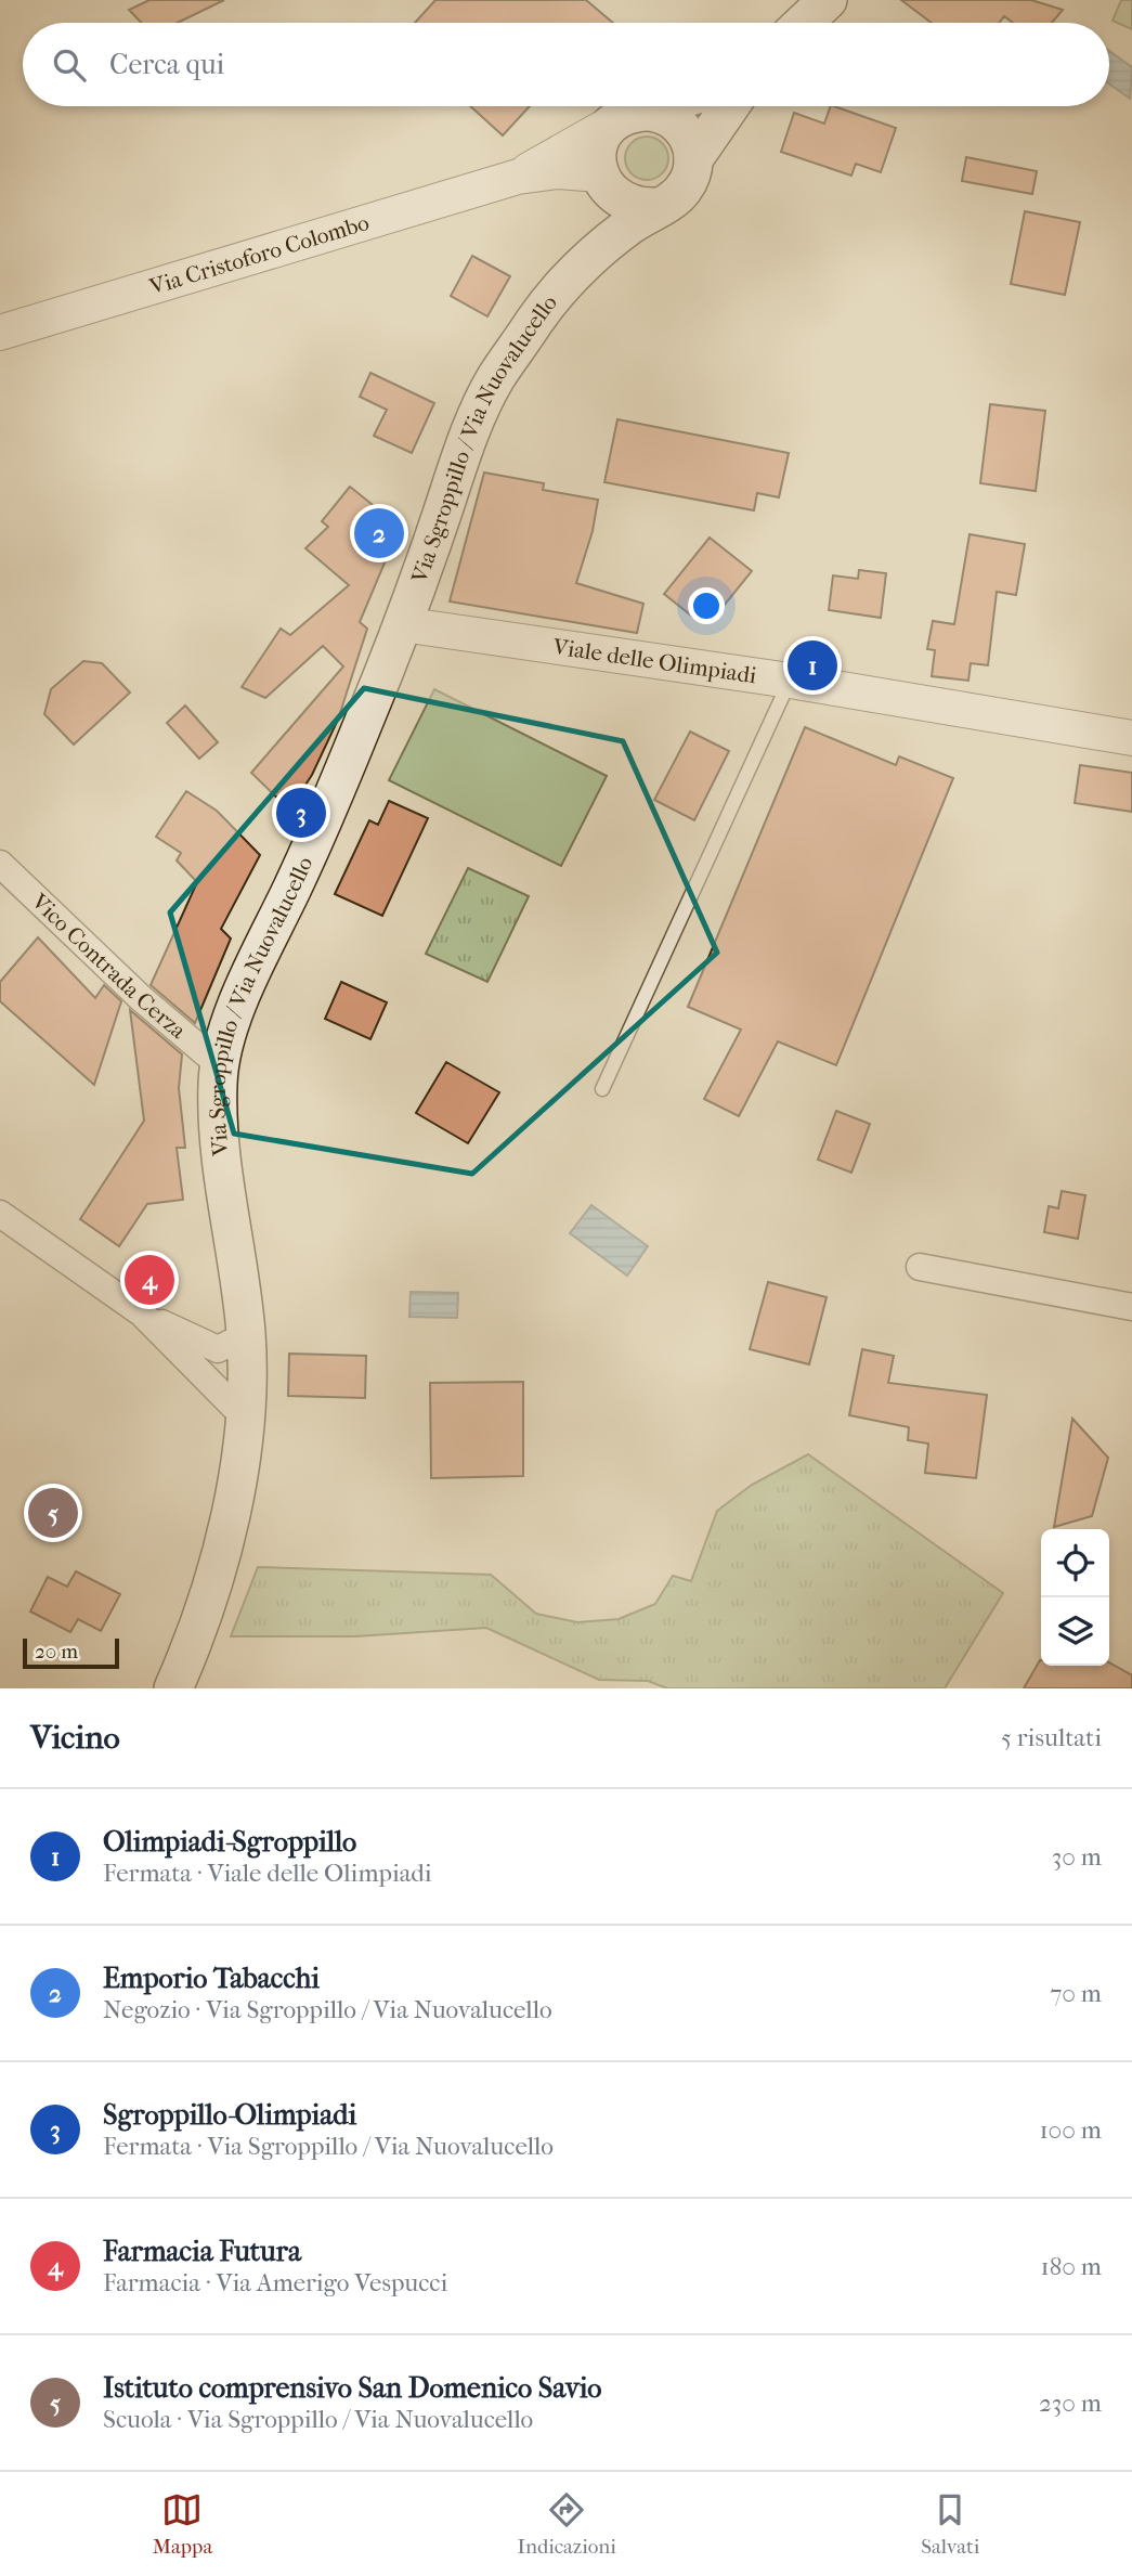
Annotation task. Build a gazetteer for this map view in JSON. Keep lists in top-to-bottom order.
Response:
{
  "streets": {
    "main road": ["Via Sgroppillo / Via Nuovalucello"],
    "street": ["Via Cristoforo Colombo", "Viale delle Olimpiadi", "Vico Contrada Cerza"]
  },
  "crossings": [
    ["Via Sgroppillo / Via Nuovalucello", "Viale delle Olimpiadi"],
    ["Via Sgroppillo / Via Nuovalucello", "Vico Contrada Cerza"]
  ],
  "scale_bar": "20 m",
  "page": {
    "search": "Cerca qui",
    "pins": [
      "2",
      "1",
      "3",
      "4",
      "5"
    ],
    "scale": "20 m",
    "heading": ["Vicino", "5 risultati"],
    "list": [
      {
        "mark": "1",
        "name": "Olimpiadi-Sgroppillo",
        "note": "Fermata · Viale delle Olimpiadi",
        "value": "30 m"
      },
      {
        "mark": "2",
        "name": "Emporio Tabacchi",
        "note": "Negozio · Via Sgroppillo / Via Nuovalucello",
        "value": "70 m"
      },
      {
        "mark": "3",
        "name": "Sgroppillo-Olimpiadi",
        "note": "Fermata · Via Sgroppillo / Via Nuovalucello",
        "value": "100 m"
      },
      {
        "mark": "4",
        "name": "Farmacia Futura",
        "note": "Farmacia · Via Amerigo Vespucci",
        "value": "180 m"
      },
      {
        "mark": "5",
        "name": "Istituto comprensivo San Domenico Savio",
        "note": "Scuola · Via Sgroppillo / Via Nuovalucello",
        "value": "230 m"
      }
    ],
    "nav": ["Mappa", "Indicazioni", "Salvati"]
  }
}
